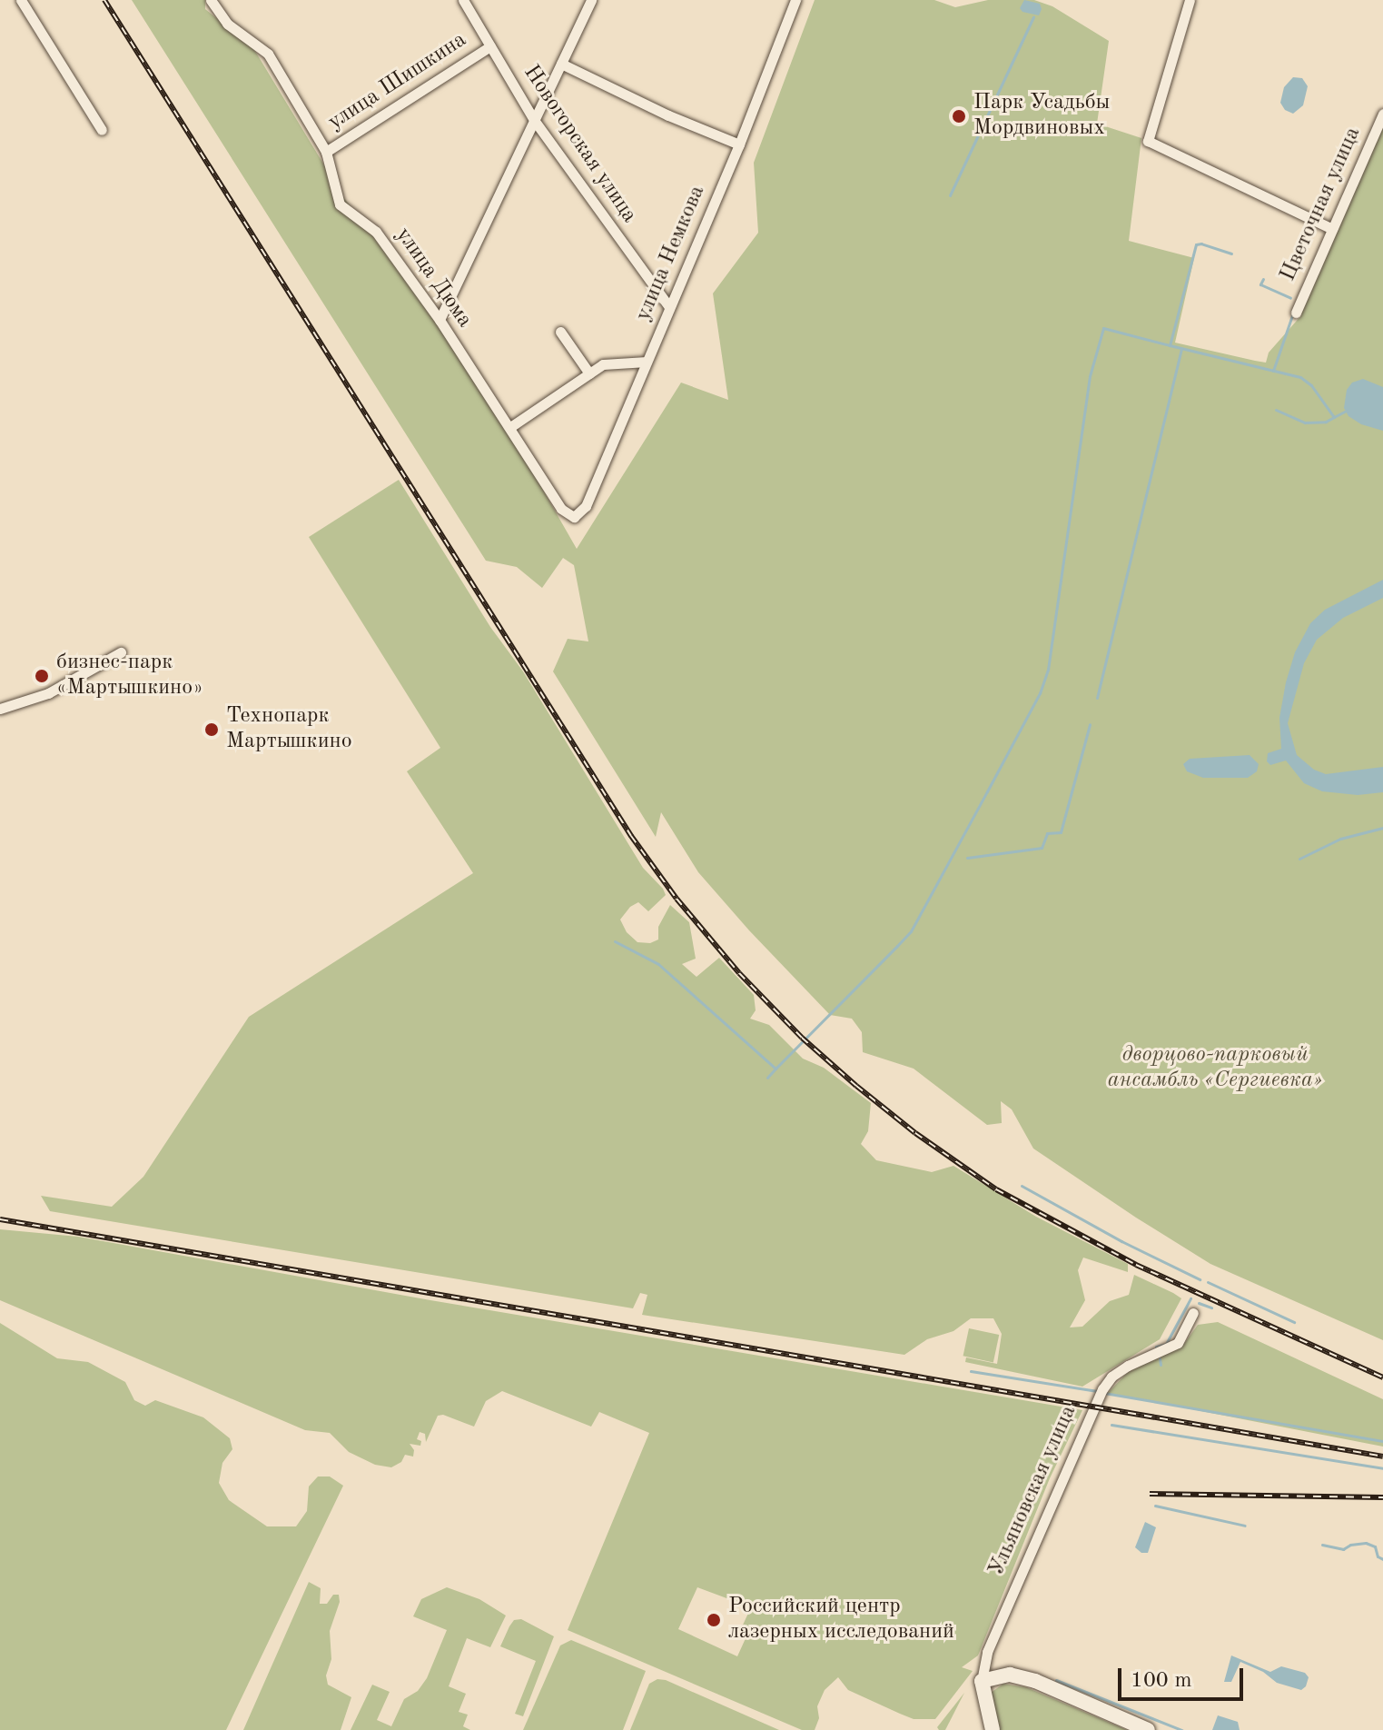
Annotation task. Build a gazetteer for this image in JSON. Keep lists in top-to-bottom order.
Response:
{
  "streets": {
    "street": [
      "улица Шишкина",
      "Новогорская улица",
      "Цветочная улица",
      "улица Немкова",
      "улица Дюма",
      "Ульяновская улица"
    ]
  },
  "crossings": [
    ["улица Шишкина", "Новогорская улица"],
    ["улица Шишкина", "улица Дюма"],
    ["Новогорская улица", "улица Немкова"],
    ["улица Немкова", "улица Дюма"]
  ],
  "parks": ["дворцово-парковый ансамбль «Сергиевка»"],
  "places": [
    "Парк Усадьбы Мордвиновых",
    "бизнес-парк «Мартышкино»",
    "Технопарк Мартышкино",
    "Российский центр лазерных исследований"
  ],
  "scale_bar": "100 m"
}
